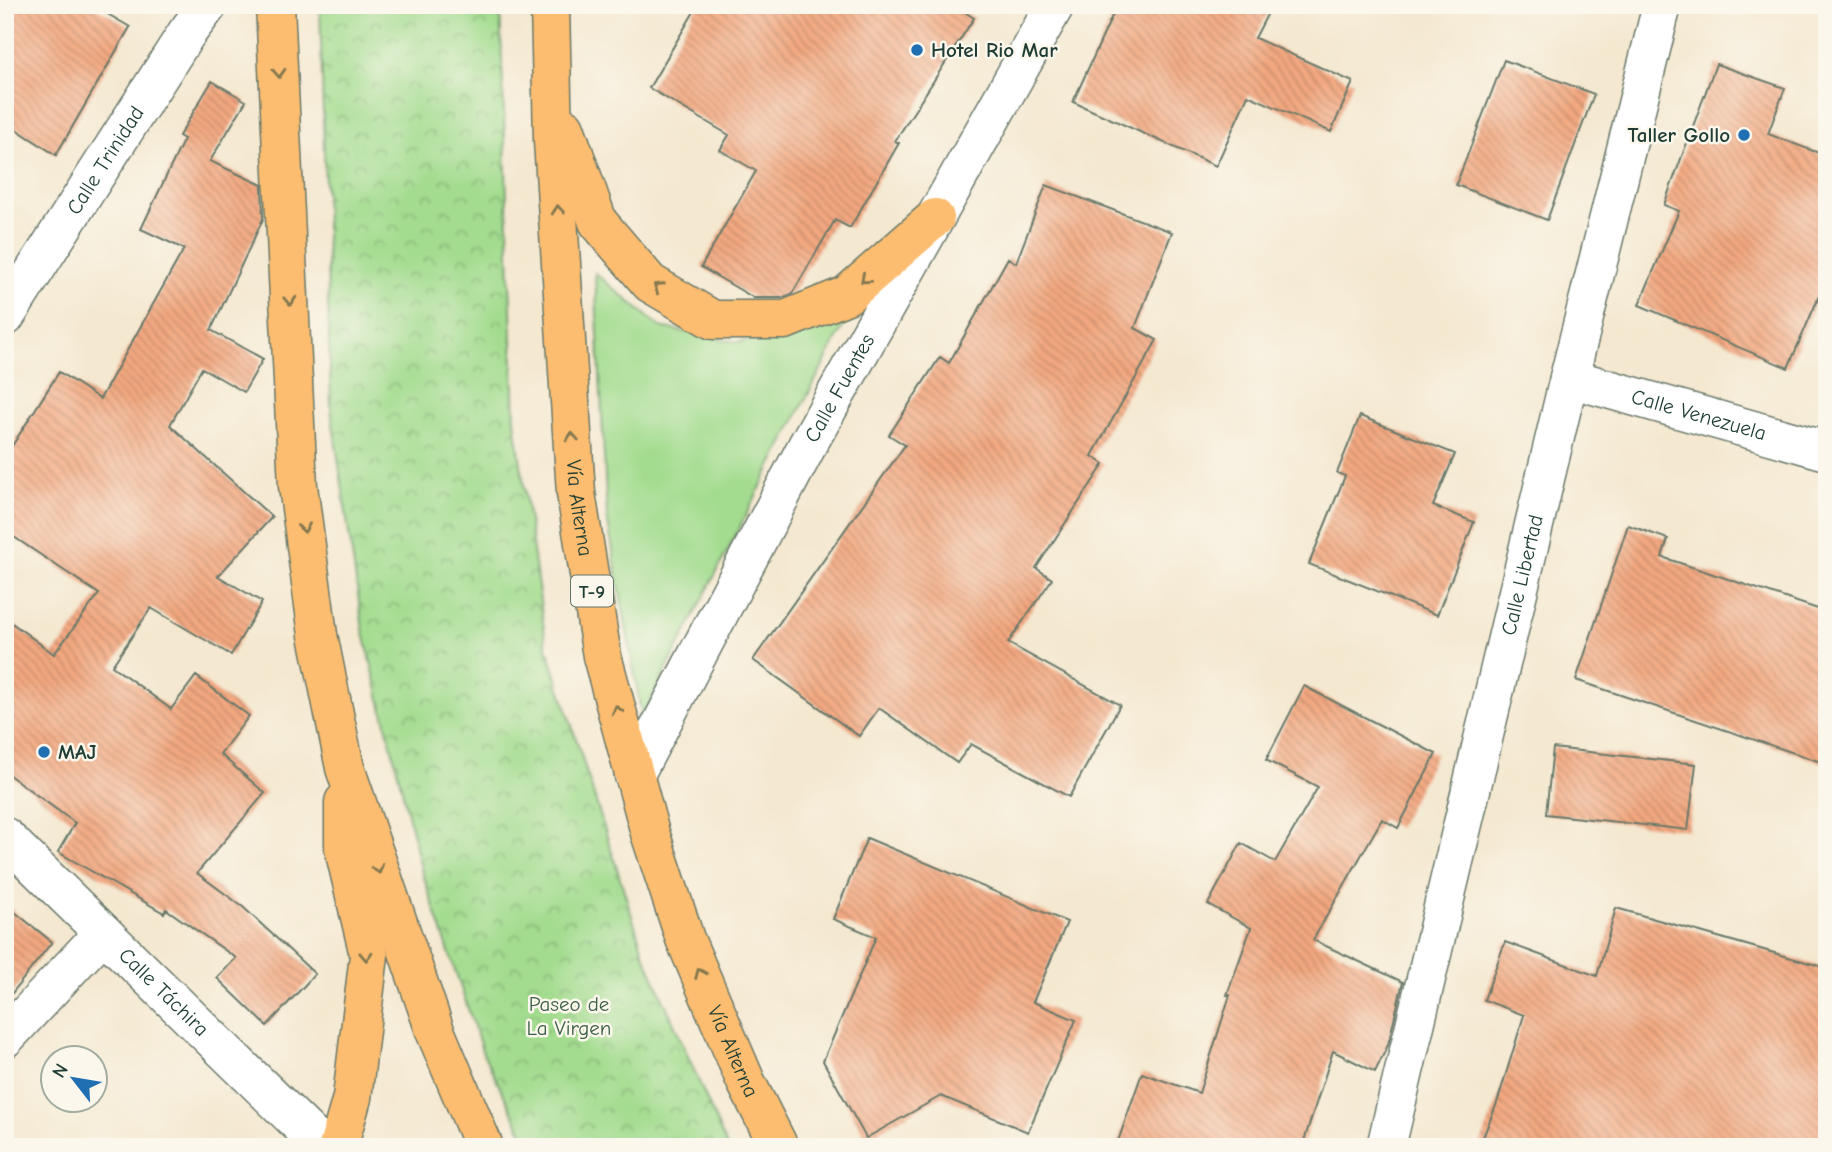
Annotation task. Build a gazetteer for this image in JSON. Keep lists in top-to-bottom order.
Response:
{
  "streets": {
    "highway": ["Vía Alterna", "T-9"],
    "street": [
      "Calle Trinidad",
      "Calle Fuentes",
      "Calle Venezuela",
      "Calle Libertad",
      "Calle Táchira"
    ]
  },
  "crossings": [
    ["Calle Fuentes", "Vía Alterna"],
    ["Calle Venezuela", "Calle Libertad"]
  ],
  "parks": ["Paseo de La Virgen"],
  "places": ["Hotel Rio Mar", "Taller Gollo", "MAJ"],
  "north": "top left"
}
